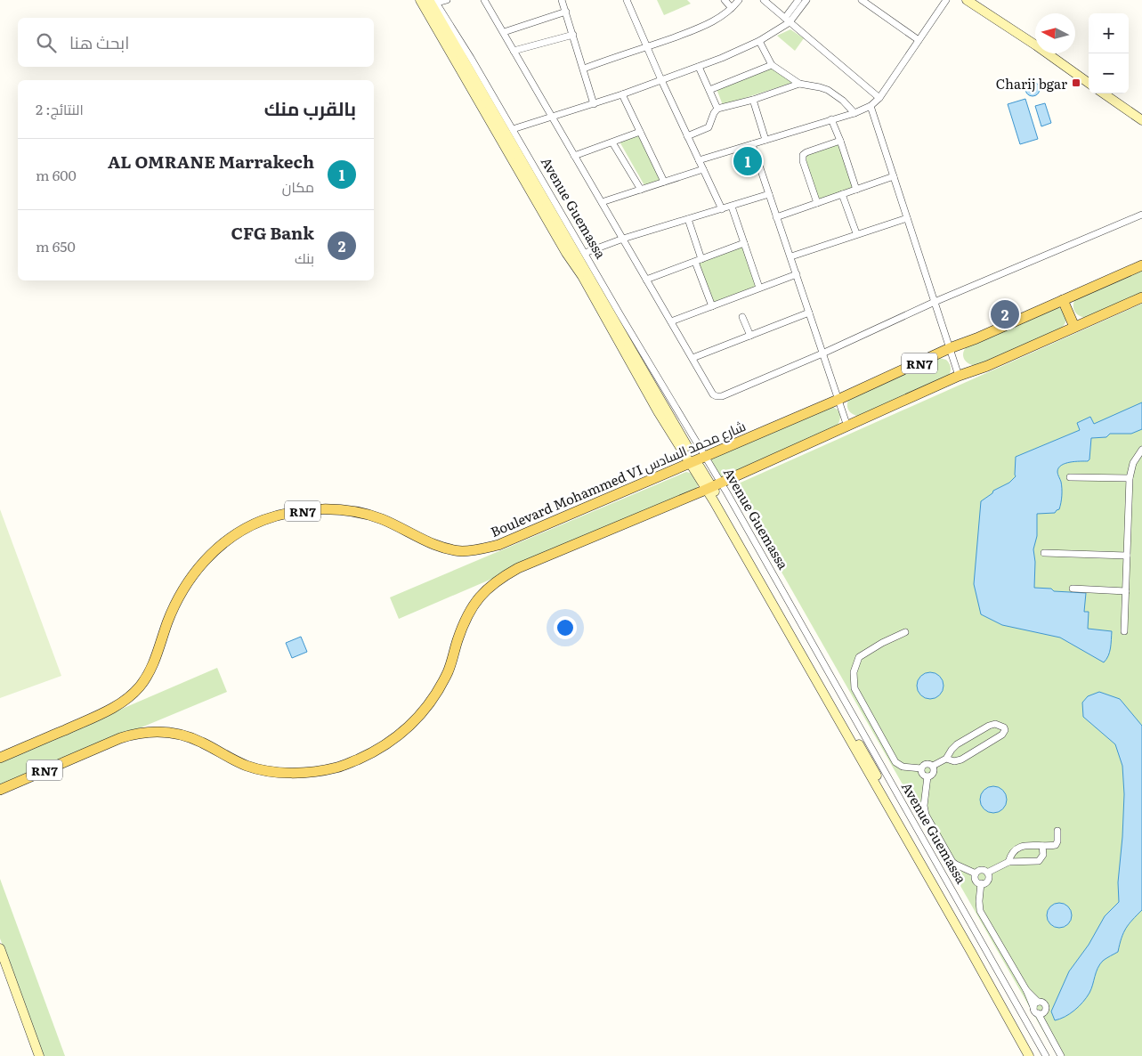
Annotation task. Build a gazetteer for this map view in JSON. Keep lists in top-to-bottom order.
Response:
{
  "streets": {
    "main road": ["Avenue Guemassa", "RN7", "Boulevard Mohammed VI شارع محمد السادس"]
  },
  "crossings": [
    ["Avenue Guemassa", "RN7"],
    ["Avenue Guemassa", "Boulevard Mohammed VI شارع محمد السادس"]
  ],
  "places": {
    "transit": ["Charij bgar"]
  },
  "north": "left",
  "page": {
    "map_buttons": ["+", "−"],
    "search": "ابحث هنا",
    "heading": ["بالقرب منك", "النتائج: 2"],
    "list": [
      {
        "mark": "1",
        "name": "AL OMRANE Marrakech",
        "note": "مكان",
        "value": "600 m"
      },
      {
        "mark": "2",
        "name": "CFG Bank",
        "note": "بنك",
        "value": "650 m"
      }
    ],
    "pins": ["1", "2"]
  }
}
